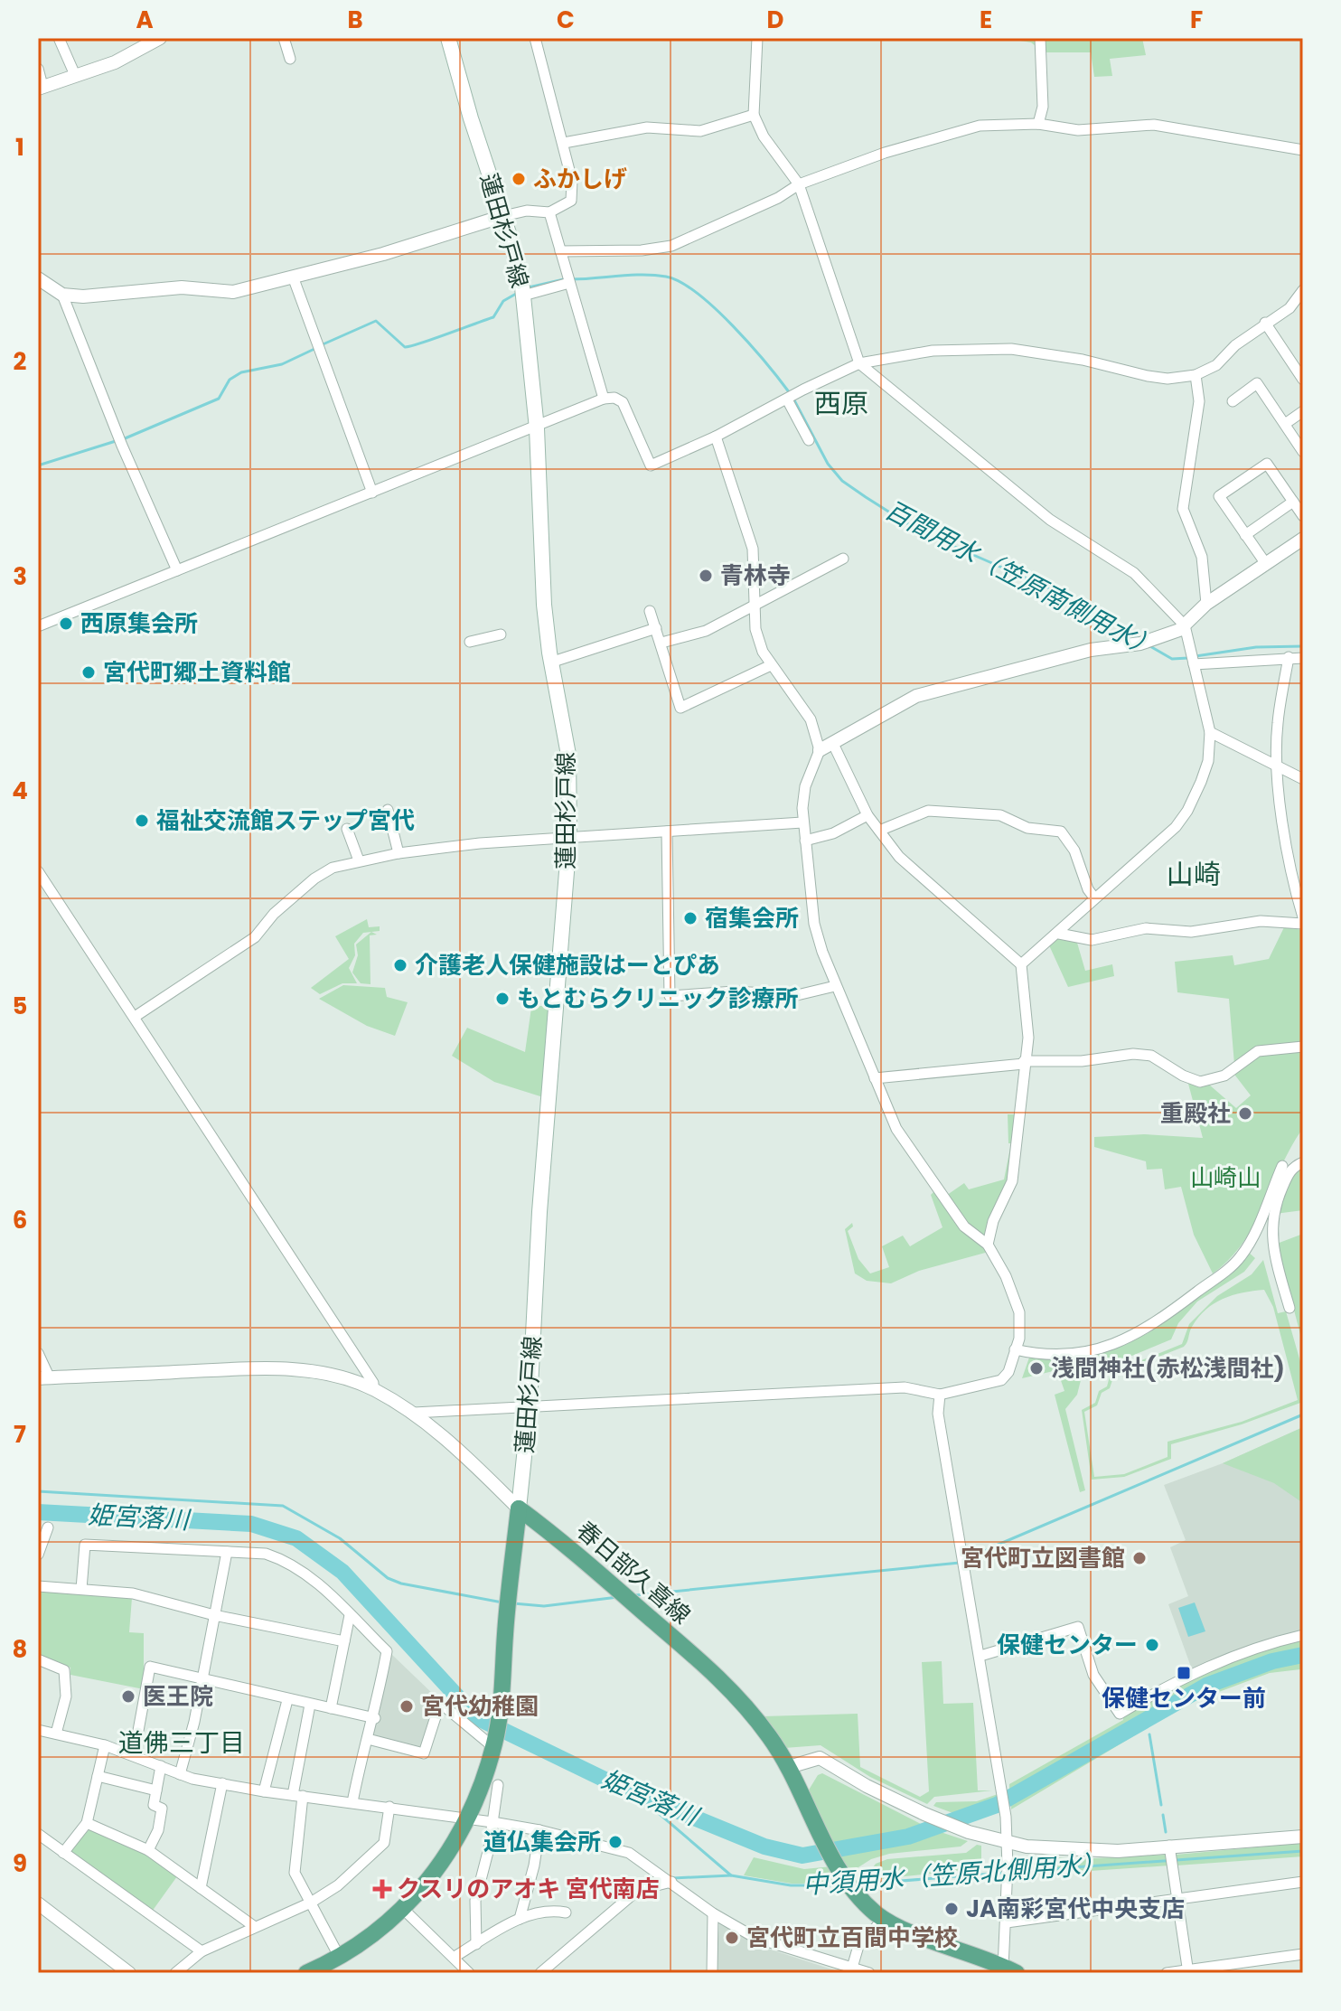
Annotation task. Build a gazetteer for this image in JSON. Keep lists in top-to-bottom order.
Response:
{
  "streets": {
    "main road": ["蓮田杉戸線", "春日部久喜線"]
  },
  "crossings": [
    ["蓮田杉戸線", "春日部久喜線"]
  ],
  "districts": ["西原", "山崎", "道佛三丁目"],
  "water": ["百間用水（笠原南側用水）", "姫宮落川", "中須用水（笠原北側用水）"],
  "parks": ["山崎山"],
  "places": {
    "other": [
      "ふかしげ",
      "青林寺",
      "西原集会所",
      "宮代町郷土資料館",
      "福祉交流館ステップ宮代",
      "宿集会所",
      "介護老人保健施設はーとぴあ",
      "もとむらクリニック診療所",
      "重殿社",
      "浅間神社(赤松浅間社)",
      "宮代町立図書館",
      "保健センター",
      "医王院",
      "宮代幼稚園",
      "道仏集会所",
      "JA南彩宮代中央支店",
      "宮代町立百間中学校"
    ],
    "transit": ["保健センター前"],
    "health": ["クスリのアオキ 宮代南店"]
  },
  "grid": {
    "columns": [
      "A",
      "B",
      "C",
      "D",
      "E",
      "F"
    ],
    "rows": [
      "1",
      "2",
      "3",
      "4",
      "5",
      "6",
      "7",
      "8",
      "9"
    ]
  }
}
